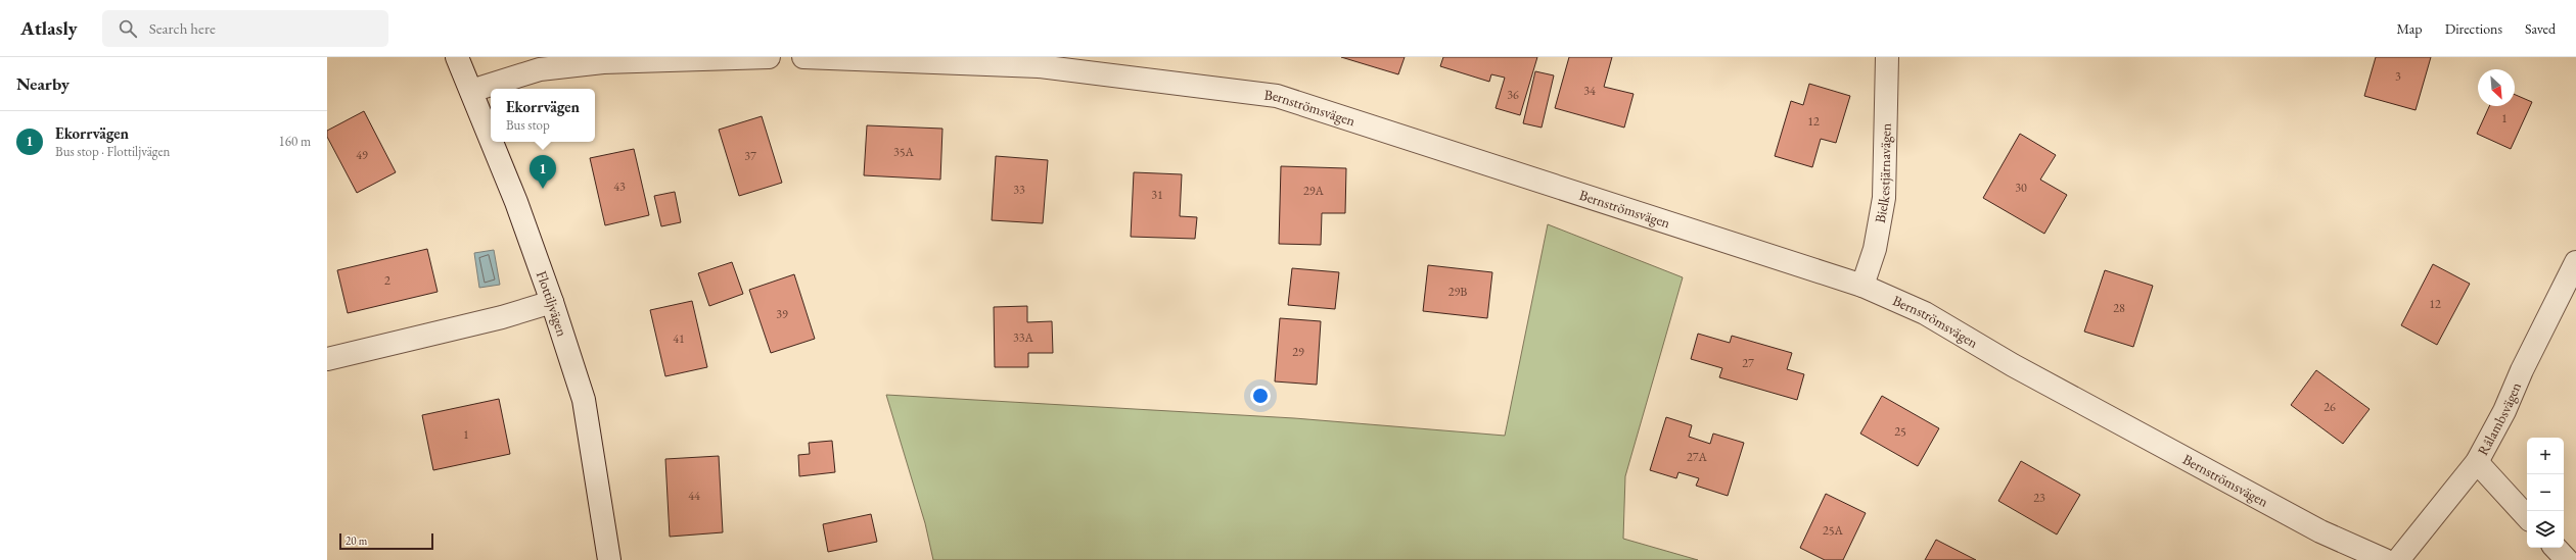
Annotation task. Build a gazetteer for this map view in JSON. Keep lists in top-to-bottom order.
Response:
{
  "streets": {
    "street": [
      "Bernströmsvägen",
      "Bielkestjärnavägen",
      "Flottiljvägen",
      "Rålambsvägen"
    ]
  },
  "crossings": [
    ["Bernströmsvägen", "Bielkestjärnavägen"]
  ],
  "house_numbers": [
    "3",
    "34",
    "36",
    "1",
    "12",
    "35A",
    "49",
    "37",
    "43",
    "30",
    "33",
    "29A",
    "31",
    "2",
    "29B",
    "12",
    "28",
    "39",
    "33A",
    "41",
    "29",
    "27",
    "26",
    "25",
    "1",
    "27A",
    "44",
    "23",
    "25A"
  ],
  "scale_bar": "20 m",
  "north": "bottom right",
  "page": {
    "header": "Atlasly",
    "search": "Search here",
    "nav": ["Map", "Directions", "Saved"],
    "heading": "Nearby",
    "popup": ["Ekorrvägen", "Bus stop"],
    "list": [
      {
        "mark": "1",
        "name": "Ekorrvägen",
        "note": "Bus stop · Flottiljvägen",
        "value": "160 m"
      }
    ],
    "pins": "1",
    "map_buttons": ["+", "−"],
    "scale": "20 m"
  }
}
